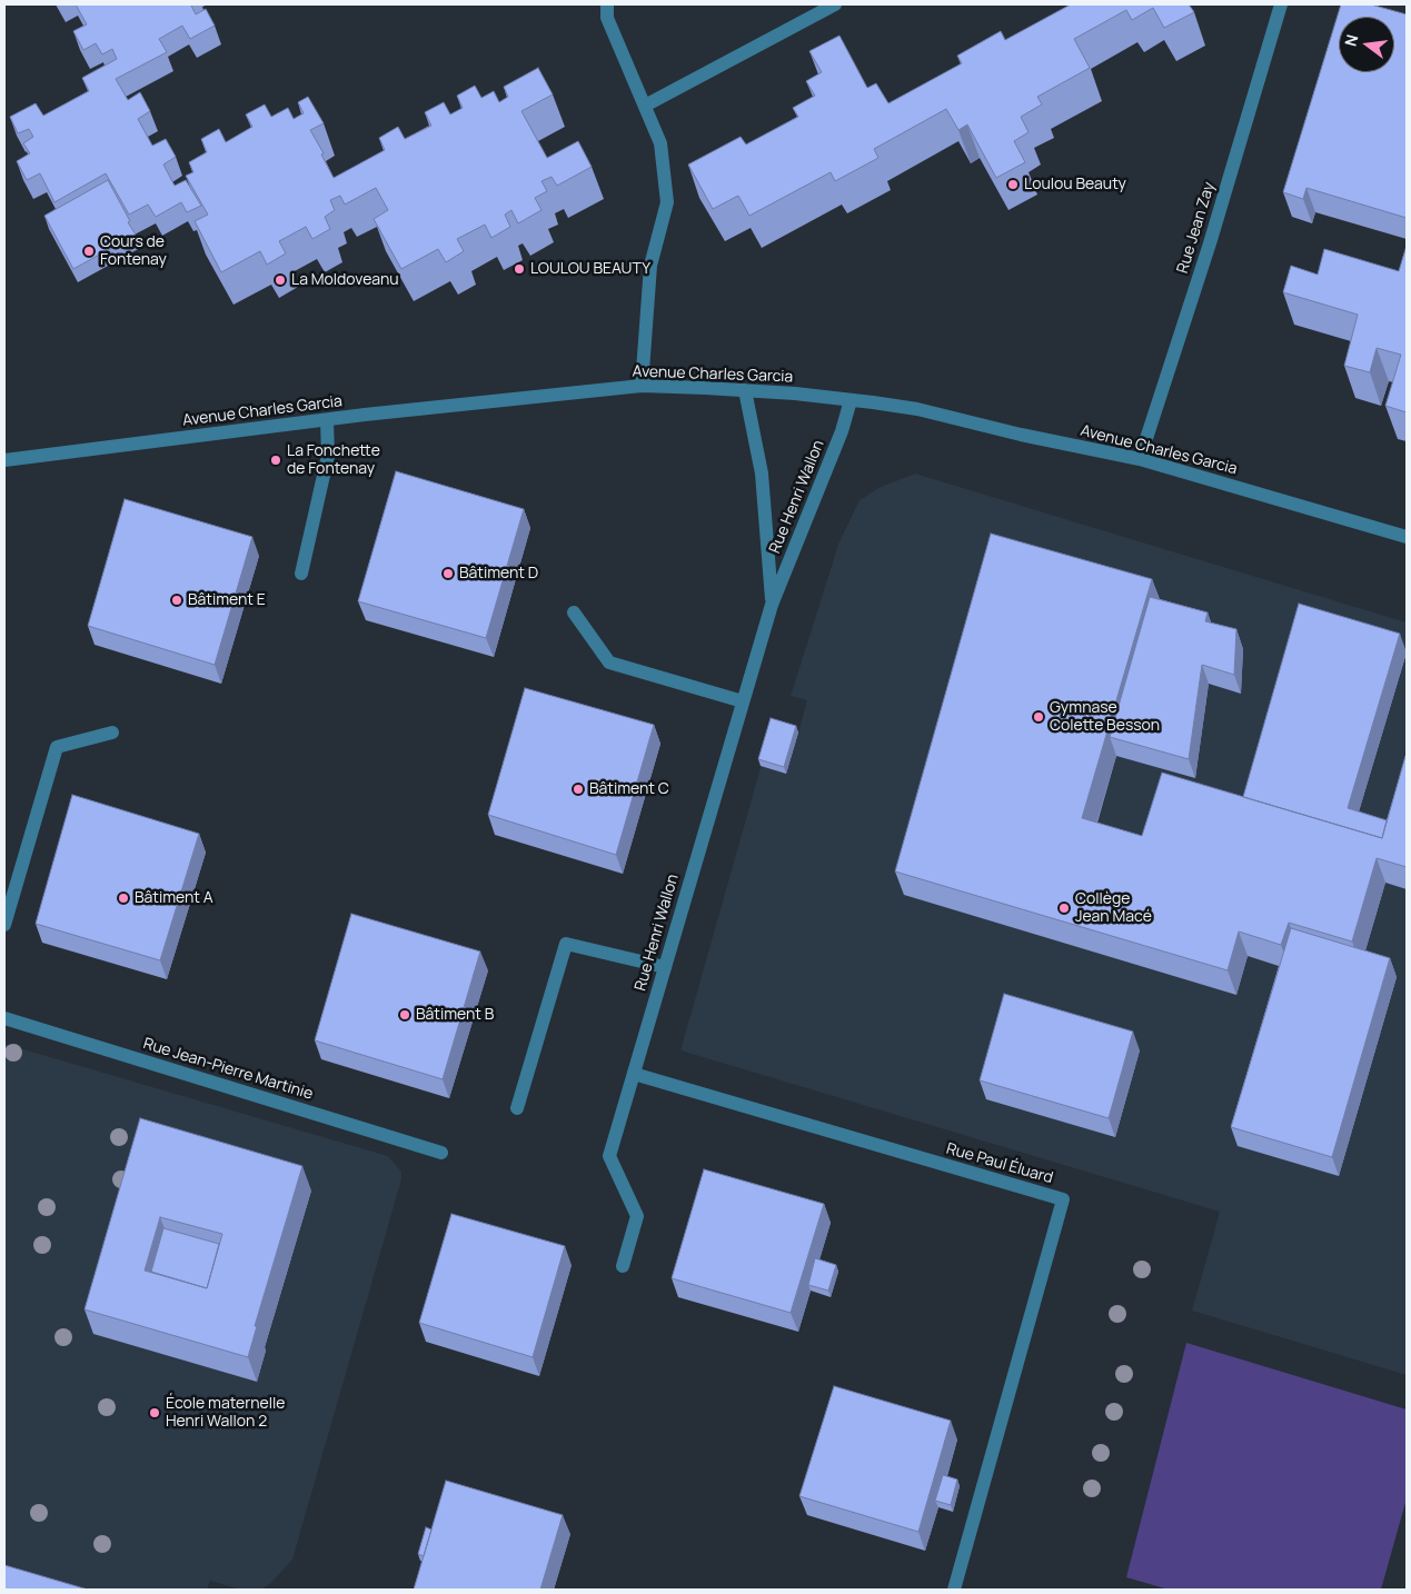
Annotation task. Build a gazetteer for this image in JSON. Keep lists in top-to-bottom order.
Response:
{
  "streets": {
    "street": [
      "Rue Jean Zay",
      "Avenue Charles Garcia",
      "Rue Henri Wallon",
      "Rue Jean-Pierre Martinie",
      "Rue Paul Éluard"
    ]
  },
  "crossings": [
    ["Rue Jean Zay", "Avenue Charles Garcia"],
    ["Avenue Charles Garcia", "Rue Henri Wallon"],
    ["Rue Henri Wallon", "Rue Paul Éluard"]
  ],
  "places": [
    "Loulou Beauty",
    "Cours de Fontenay",
    "LOULOU BEAUTY",
    "La Moldoveanu",
    "La Fonchette de Fontenay",
    "Bâtiment D",
    "Bâtiment E",
    "Gymnase Colette Besson",
    "Bâtiment C",
    "Bâtiment A",
    "Collège Jean Macé",
    "Bâtiment B",
    "École maternelle Henri Wallon 2"
  ],
  "north": "left"
}
